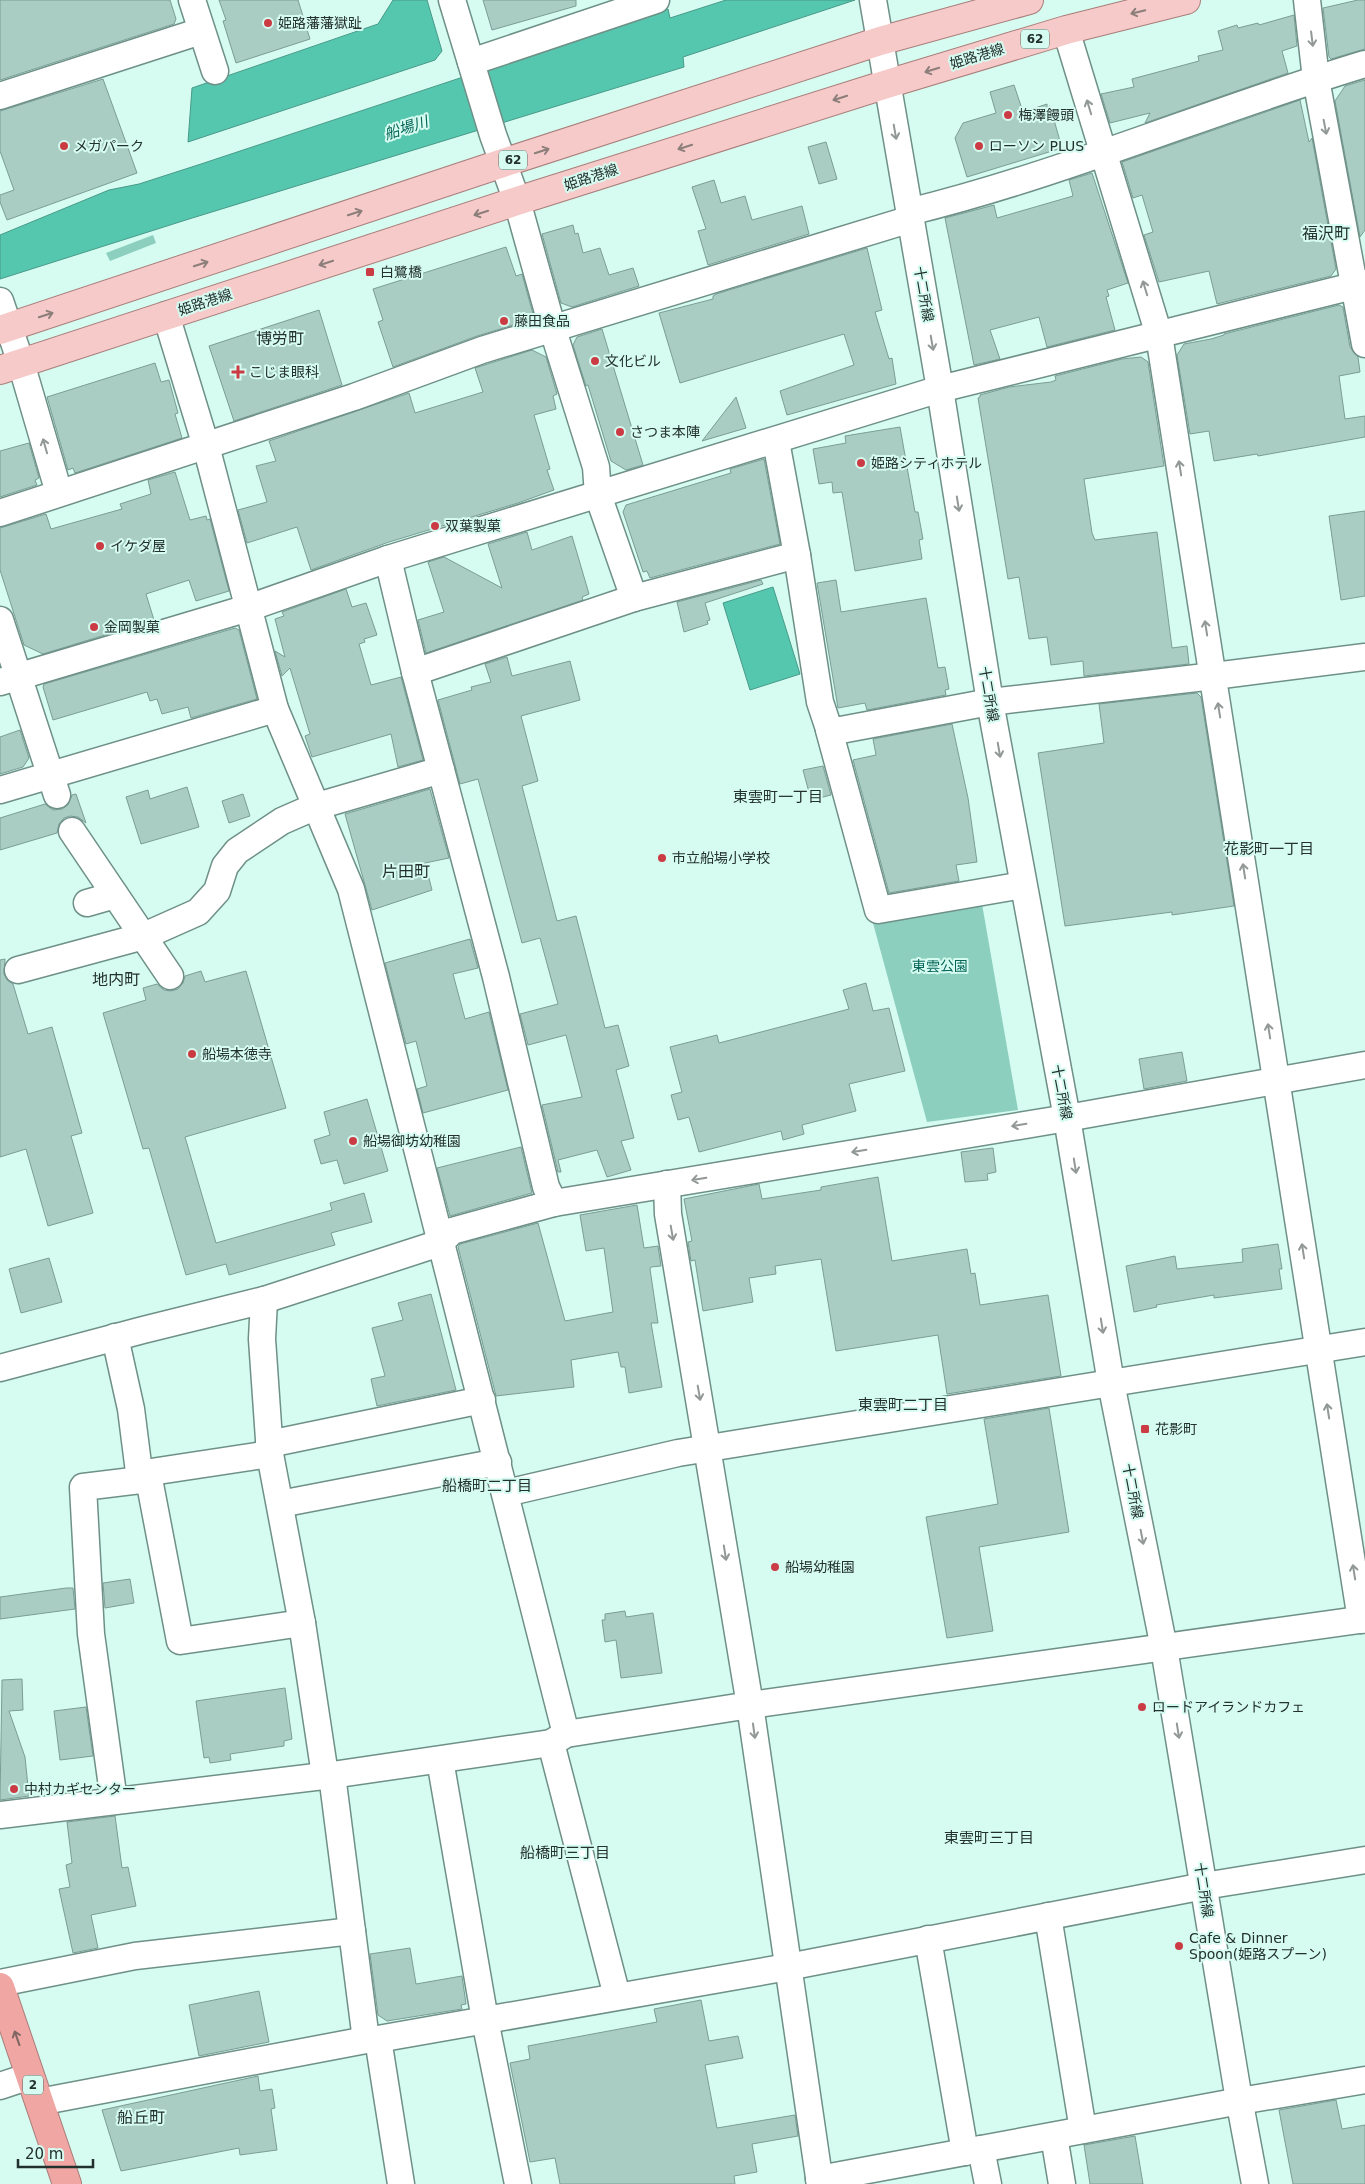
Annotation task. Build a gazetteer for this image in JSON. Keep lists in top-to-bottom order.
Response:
{
  "streets": {
    "highway": ["2"],
    "main road": ["62", "姫路港線"],
    "street": ["十二所線"]
  },
  "crossings": [
    ["62", "十二所線"],
    ["姫路港線", "十二所線"]
  ],
  "districts": [
    "福沢町",
    "博労町",
    "東雲町一丁目",
    "花影町一丁目",
    "片田町",
    "地内町",
    "東雲町二丁目",
    "船橋町二丁目",
    "東雲町三丁目",
    "船橋町三丁目",
    "船丘町"
  ],
  "water": ["船場川"],
  "parks": ["東雲公園"],
  "places": {
    "other": [
      "姫路藩藩獄趾",
      "梅澤饅頭",
      "メガパーク",
      "ローソン PLUS",
      "藤田食品",
      "文化ビル",
      "さつま本陣",
      "姫路シティホテル",
      "双葉製菓",
      "イケダ屋",
      "金岡製菓",
      "市立船場小学校",
      "船場本徳寺",
      "船場御坊幼稚園",
      "船場幼稚園",
      "ロードアイランドカフェ",
      "中村カギセンター",
      "Cafe & Dinner Spoon(姫路スプーン)"
    ],
    "transit": ["白鷺橋", "花影町"],
    "health": ["こじま眼科"]
  },
  "scale_bar": "20 m"
}
